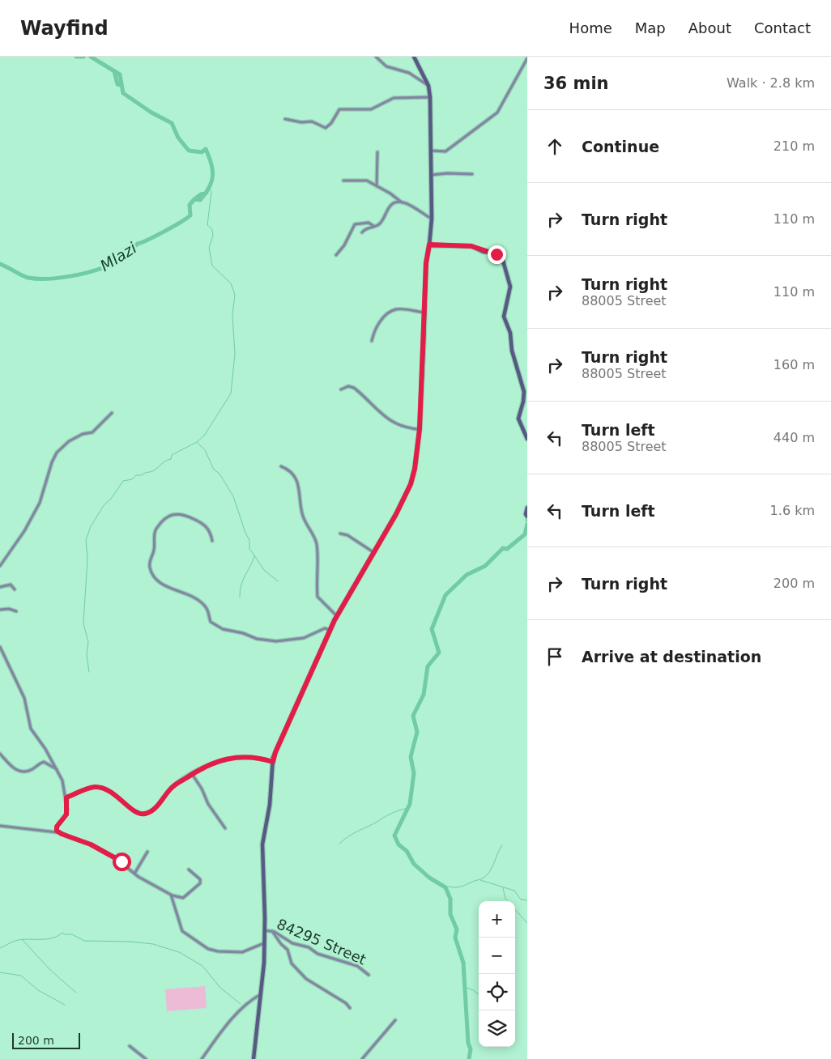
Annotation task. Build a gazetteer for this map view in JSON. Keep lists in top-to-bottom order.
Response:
{
  "streets": {
    "street": ["84295 Street"]
  },
  "water": ["Mlazi"],
  "scale_bar": "200 m",
  "page": {
    "header": "Wayfind",
    "nav": [
      "Home",
      "Map",
      "About",
      "Contact"
    ],
    "heading": ["36 min", "Walk · 2.8 km"],
    "list": [
      ["Continue", "210 m"],
      ["Turn right", "110 m"],
      ["Turn right", "88005 Street", "110 m"],
      ["Turn right", "88005 Street", "160 m"],
      ["Turn left", "88005 Street", "440 m"],
      ["Turn left", "1.6 km"],
      ["Turn right", "200 m"],
      "Arrive at destination"
    ],
    "map_buttons": ["+", "−"],
    "scale": "200 m"
  }
}
